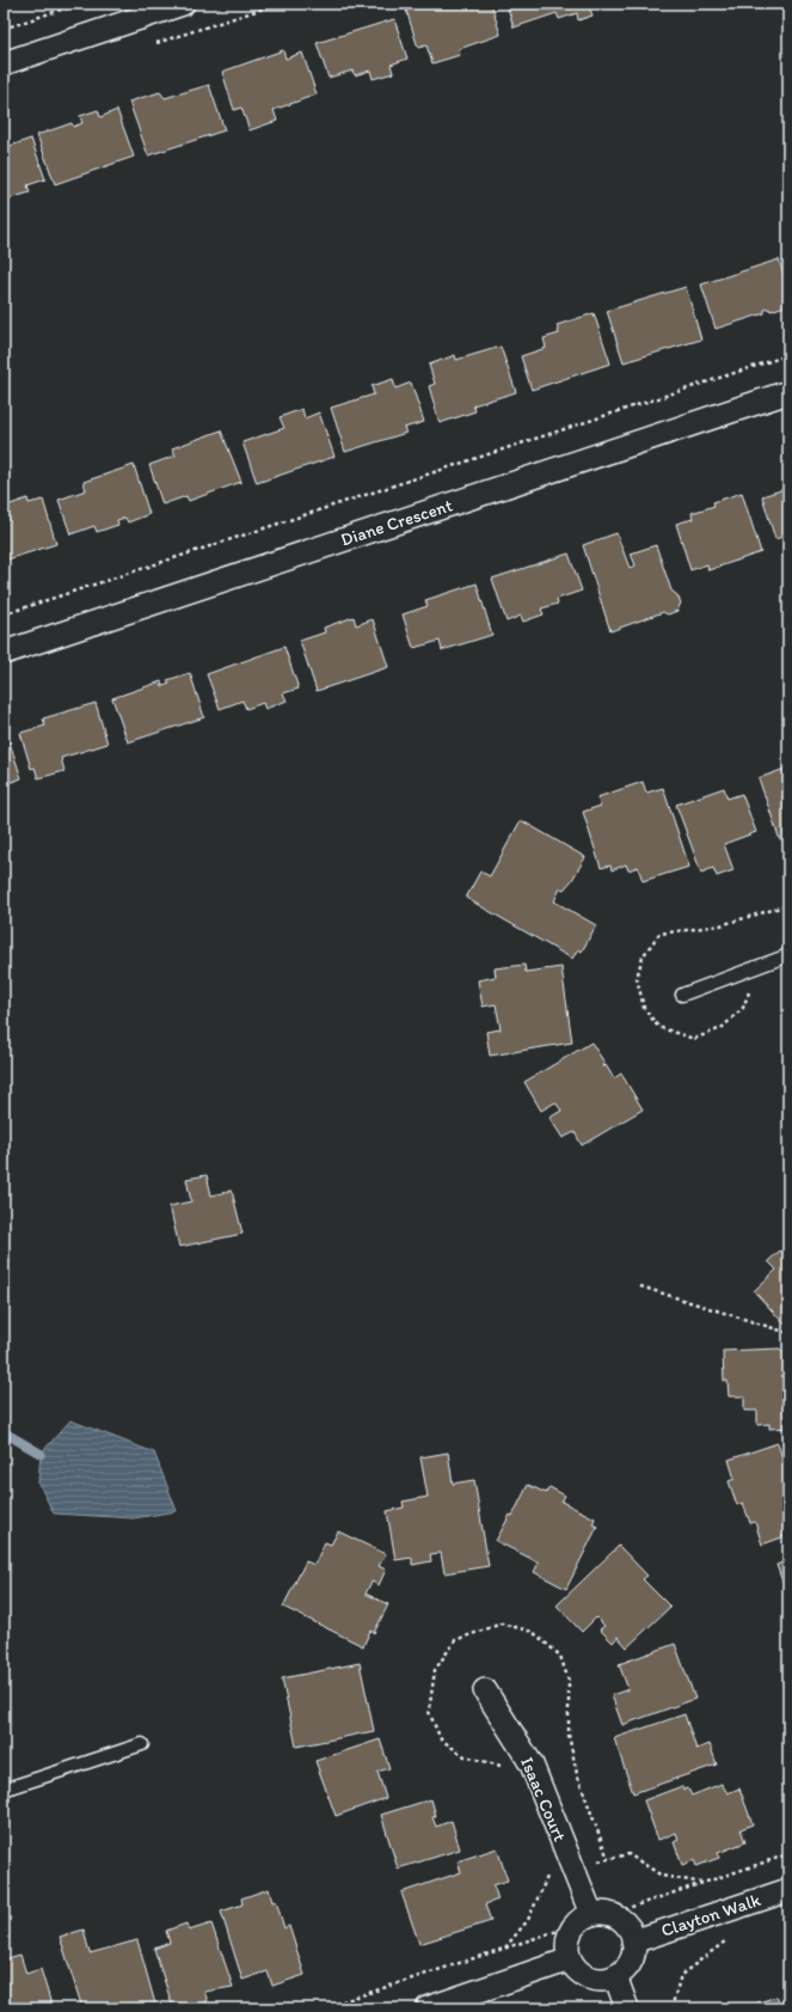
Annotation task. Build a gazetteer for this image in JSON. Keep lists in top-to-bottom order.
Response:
{
  "streets": {
    "street": ["Diane Crescent", "Isaac Court", "Clayton Walk"]
  },
  "crossings": [
    ["Isaac Court", "Clayton Walk"]
  ]
}
